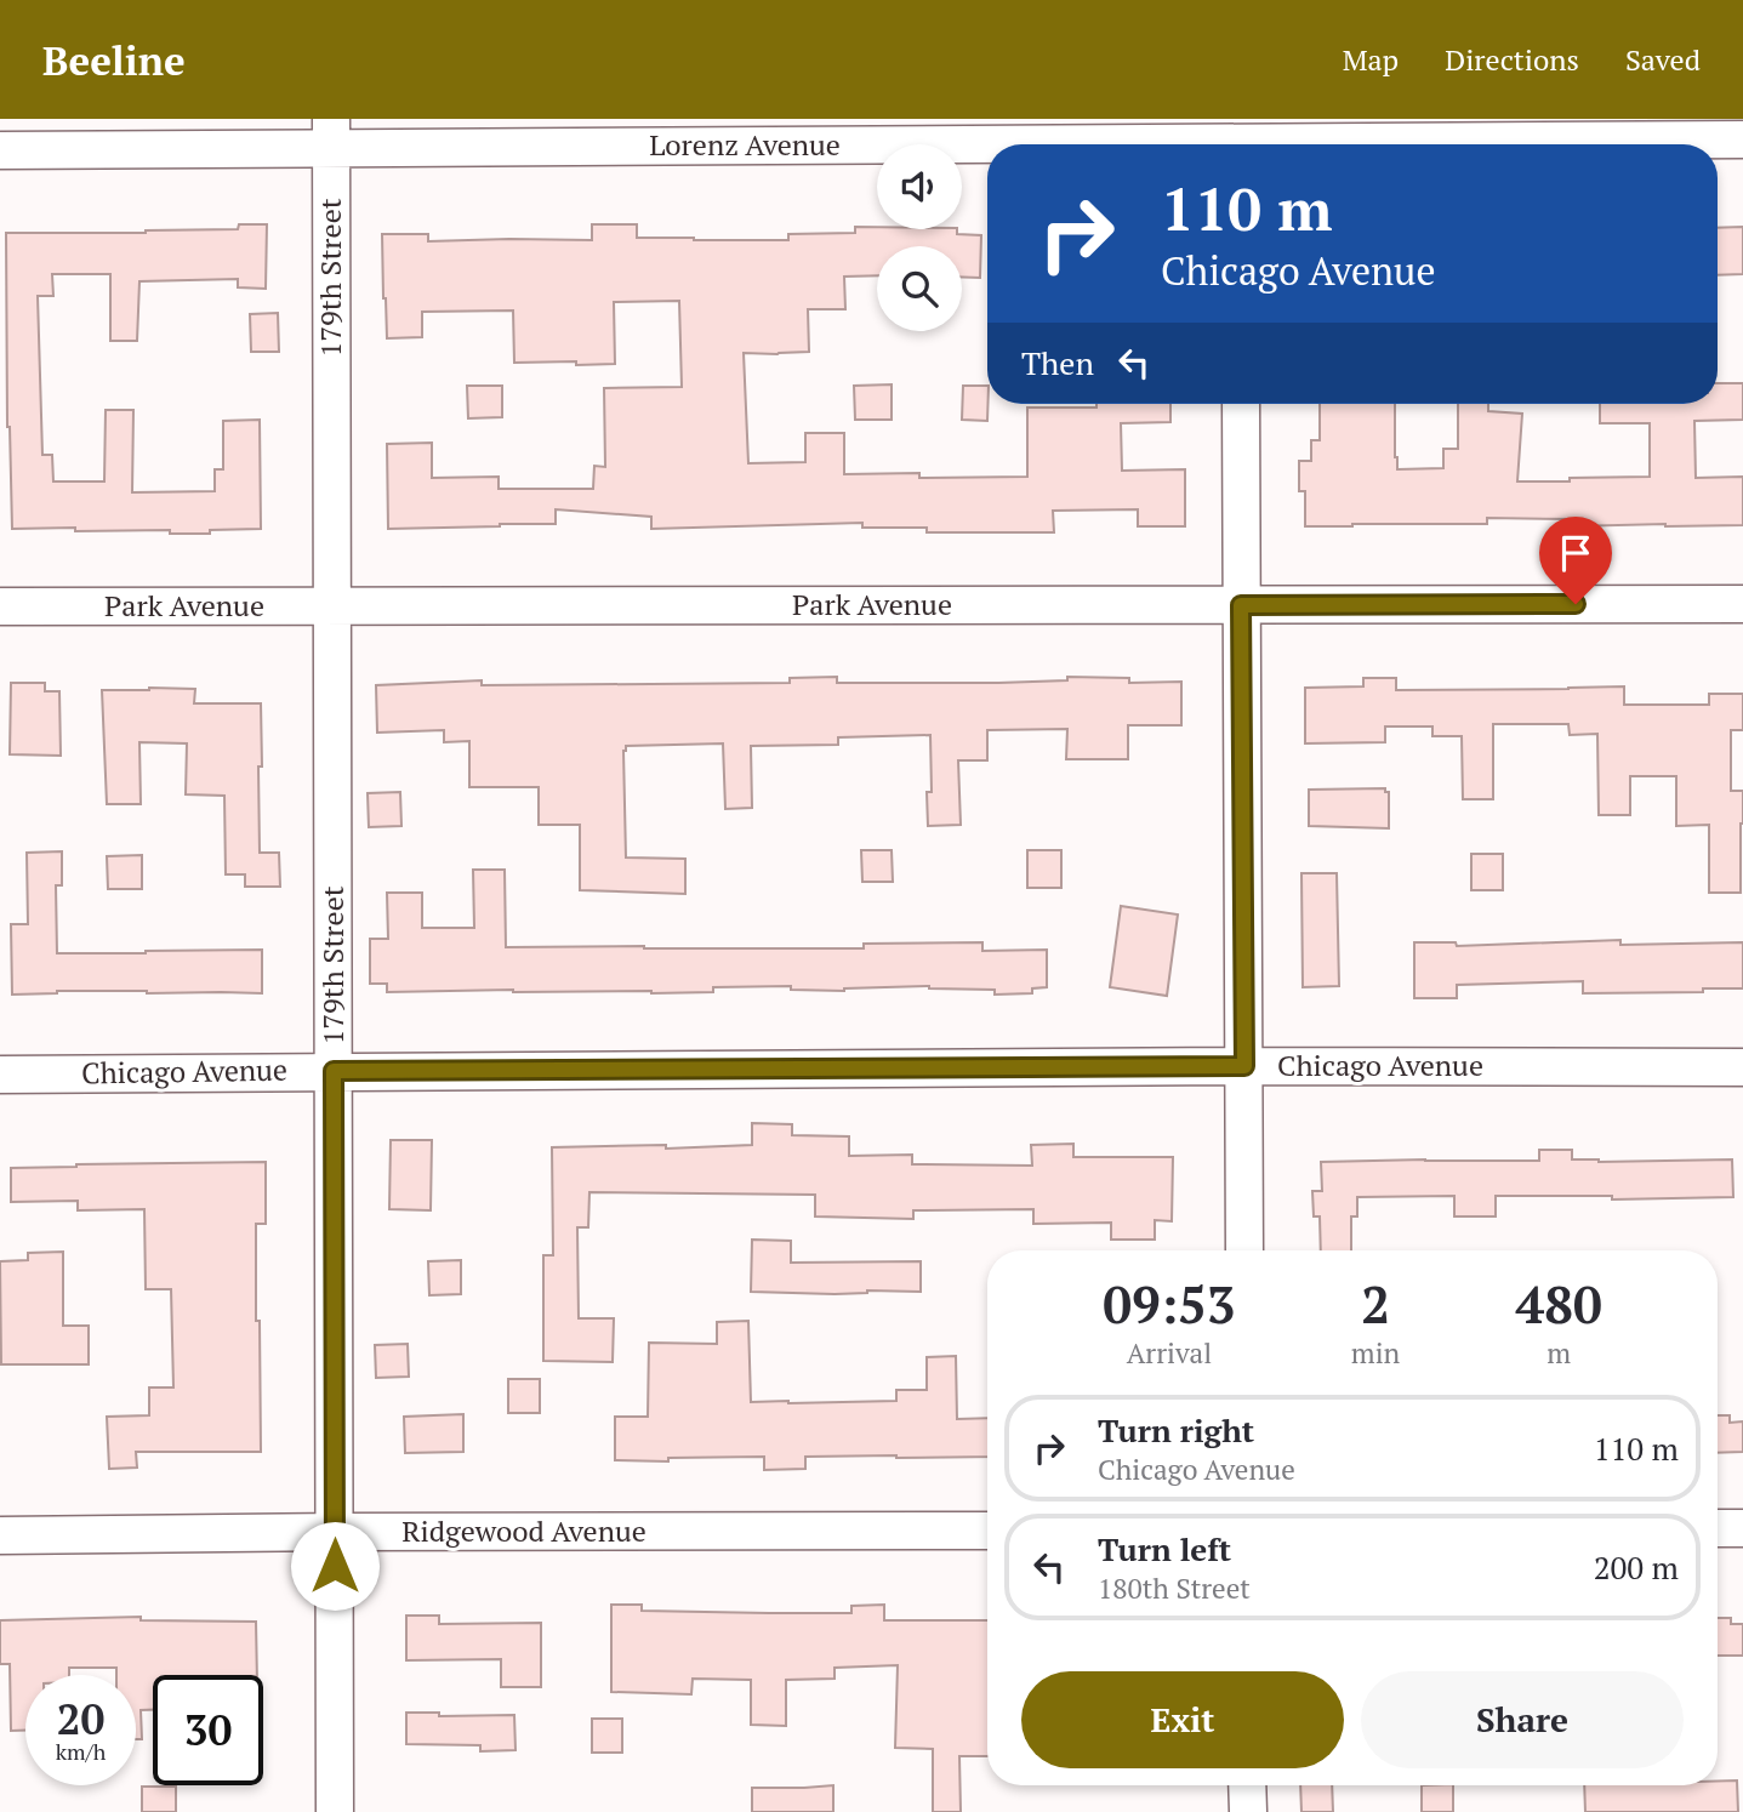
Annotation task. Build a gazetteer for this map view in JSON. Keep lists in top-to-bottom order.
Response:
{
  "streets": {
    "street": [
      "Lorenz Avenue",
      "179th Street",
      "Park Avenue",
      "Chicago Avenue",
      "Ridgewood Avenue"
    ]
  },
  "crossings": [
    ["Lorenz Avenue", "179th Street"],
    ["179th Street", "Park Avenue"],
    ["179th Street", "Chicago Avenue"],
    ["179th Street", "Ridgewood Avenue"]
  ],
  "page": {
    "header": "Beeline",
    "nav": ["Map", "Directions", "Saved"],
    "turn": ["110 m", "Chicago Avenue"],
    "then": "Then",
    "eta": [
      "09:53",
      "Arrival",
      "2",
      "min",
      "480",
      "m"
    ],
    "list": [
      {
        "name": "Turn right",
        "note": "Chicago Avenue",
        "value": "110 m"
      },
      {
        "name": "Turn left",
        "note": "180th Street",
        "value": "200 m"
      }
    ],
    "buttons": ["Exit", "Share"],
    "speed": "20 km/h",
    "limit": "30"
  }
}
